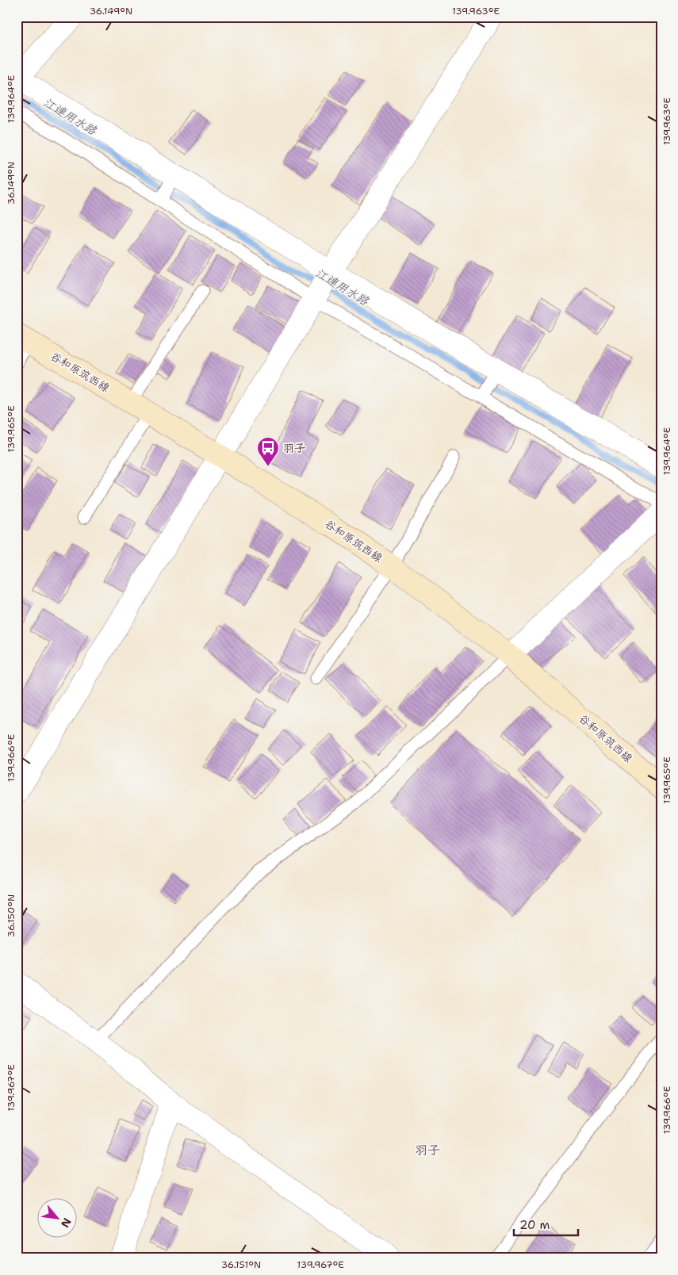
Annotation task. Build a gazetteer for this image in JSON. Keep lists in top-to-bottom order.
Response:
{
  "streets": {
    "main road": ["谷和原筑西線"]
  },
  "districts": ["羽子"],
  "water": ["江連用水路"],
  "places": {
    "bus stop": ["羽子"]
  },
  "scale_bar": "20 m",
  "north": "bottom right",
  "coordinates": [
    "36.149°N",
    "139.963°E",
    "139.964°E",
    "139.965°E",
    "139.966°E",
    "36.150°N",
    "139.967°E",
    "36.151°N"
  ]
}
